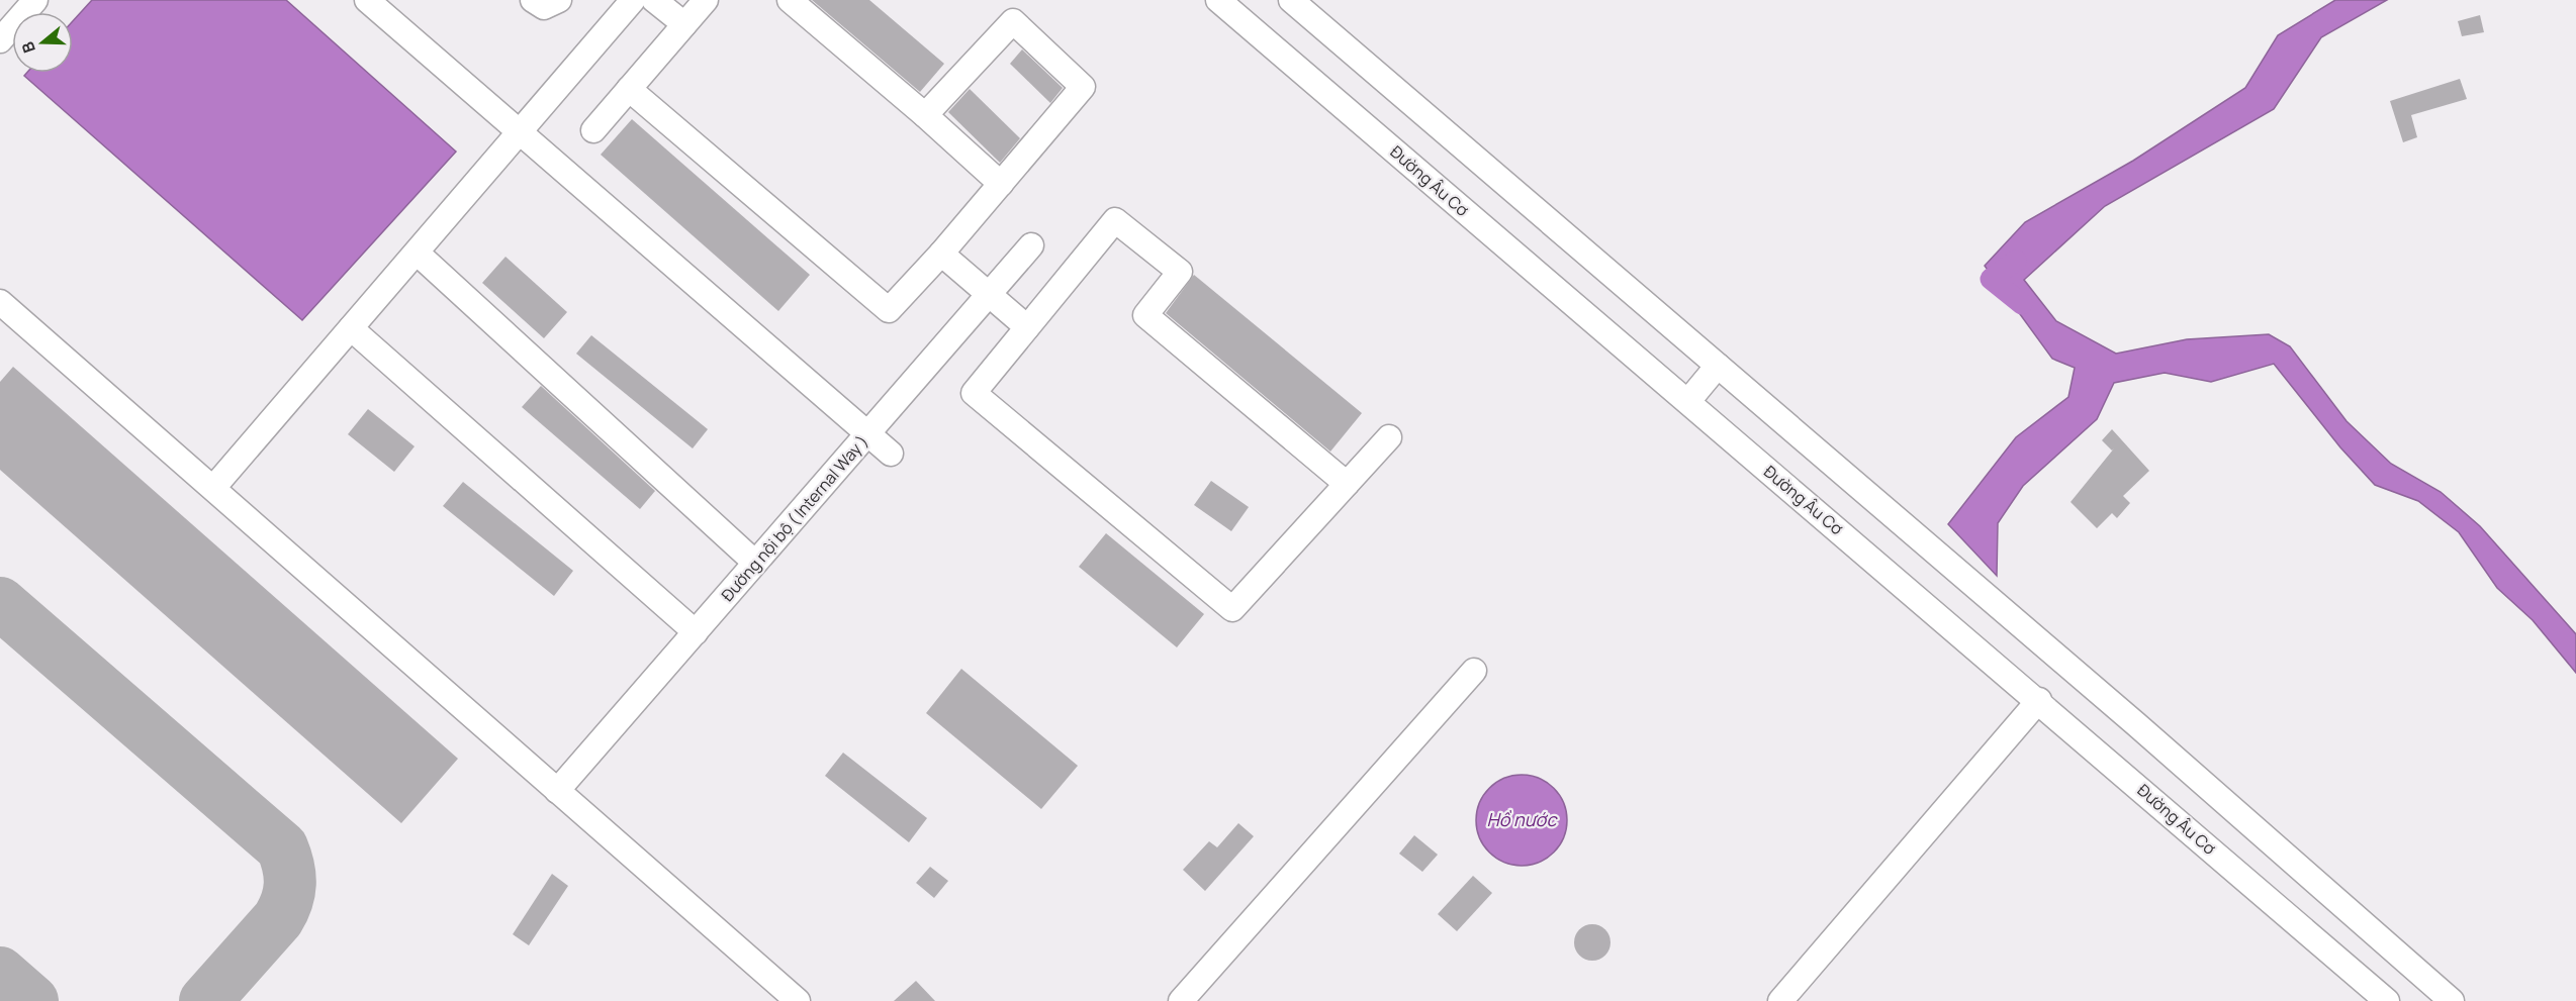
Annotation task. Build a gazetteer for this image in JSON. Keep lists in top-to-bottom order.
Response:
{
  "streets": {
    "street": ["Đường Âu Cơ", "Đường nội bộ ( Internal Way )"]
  },
  "water": ["Hồ nước"],
  "north": "left"
}
